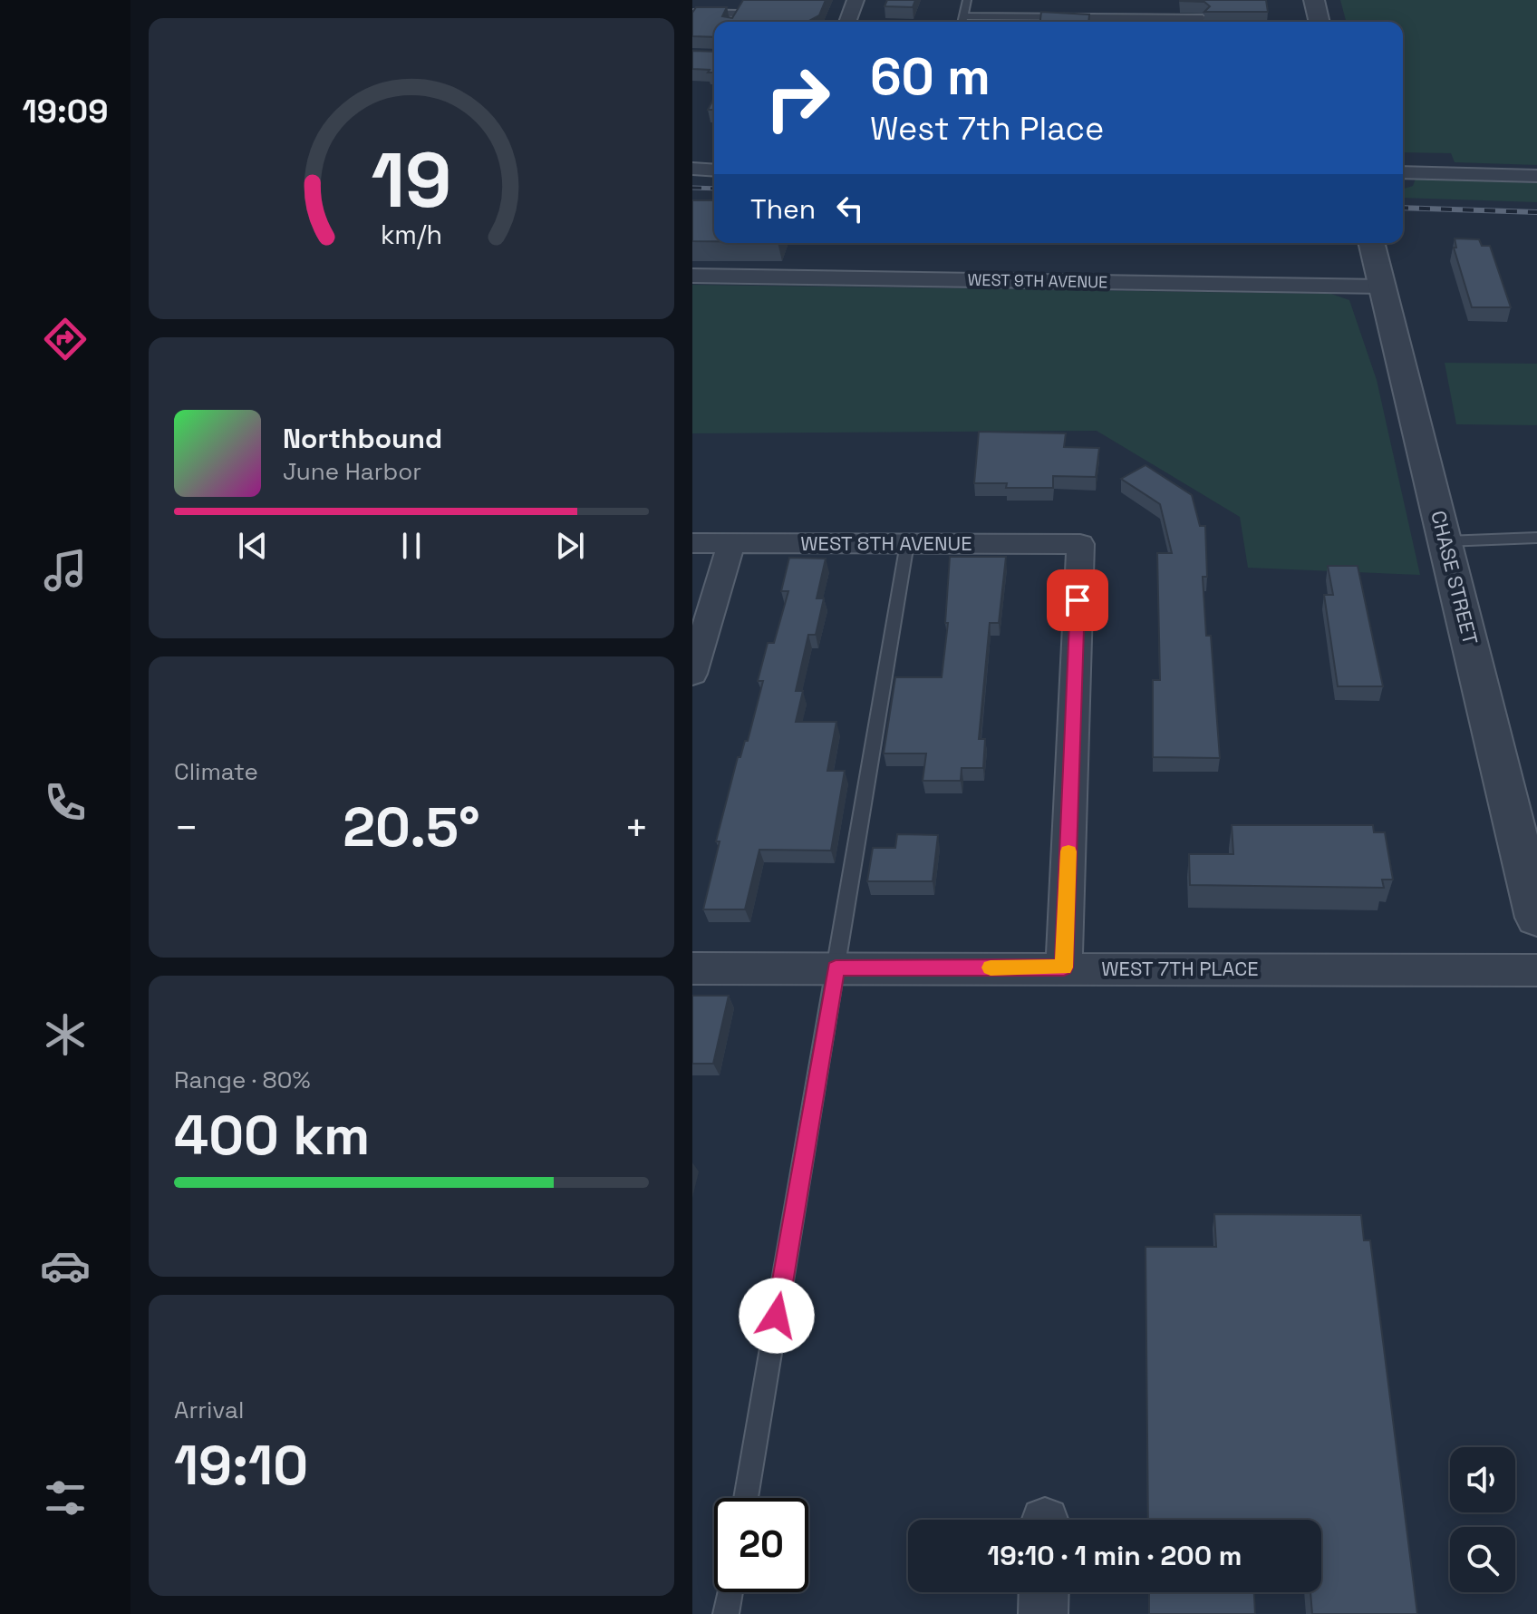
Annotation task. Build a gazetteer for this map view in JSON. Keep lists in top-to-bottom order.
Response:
{
  "streets": {
    "street": [
      "WEST 9TH AVENUE",
      "WEST 8TH AVENUE",
      "CHASE STREET",
      "WEST 7TH PLACE"
    ]
  },
  "crossings": [
    ["WEST 9TH AVENUE", "CHASE STREET"],
    ["WEST 8TH AVENUE", "WEST 7TH PLACE"]
  ],
  "page": {
    "tabs": "19:09",
    "turn": ["60 m", "West 7th Place"],
    "then": "Then",
    "song": ["Northbound", "June Harbor"],
    "tile": [
      "Climate",
      ["Range · 80%", "400 km"],
      ["Arrival", "19:10"]
    ],
    "heat": ["−", "20.5°", "+"],
    "limit": "20",
    "trip": "19:10 · 1 min · 200 m",
    "gauge": ["19", "km/h"]
  }
}
